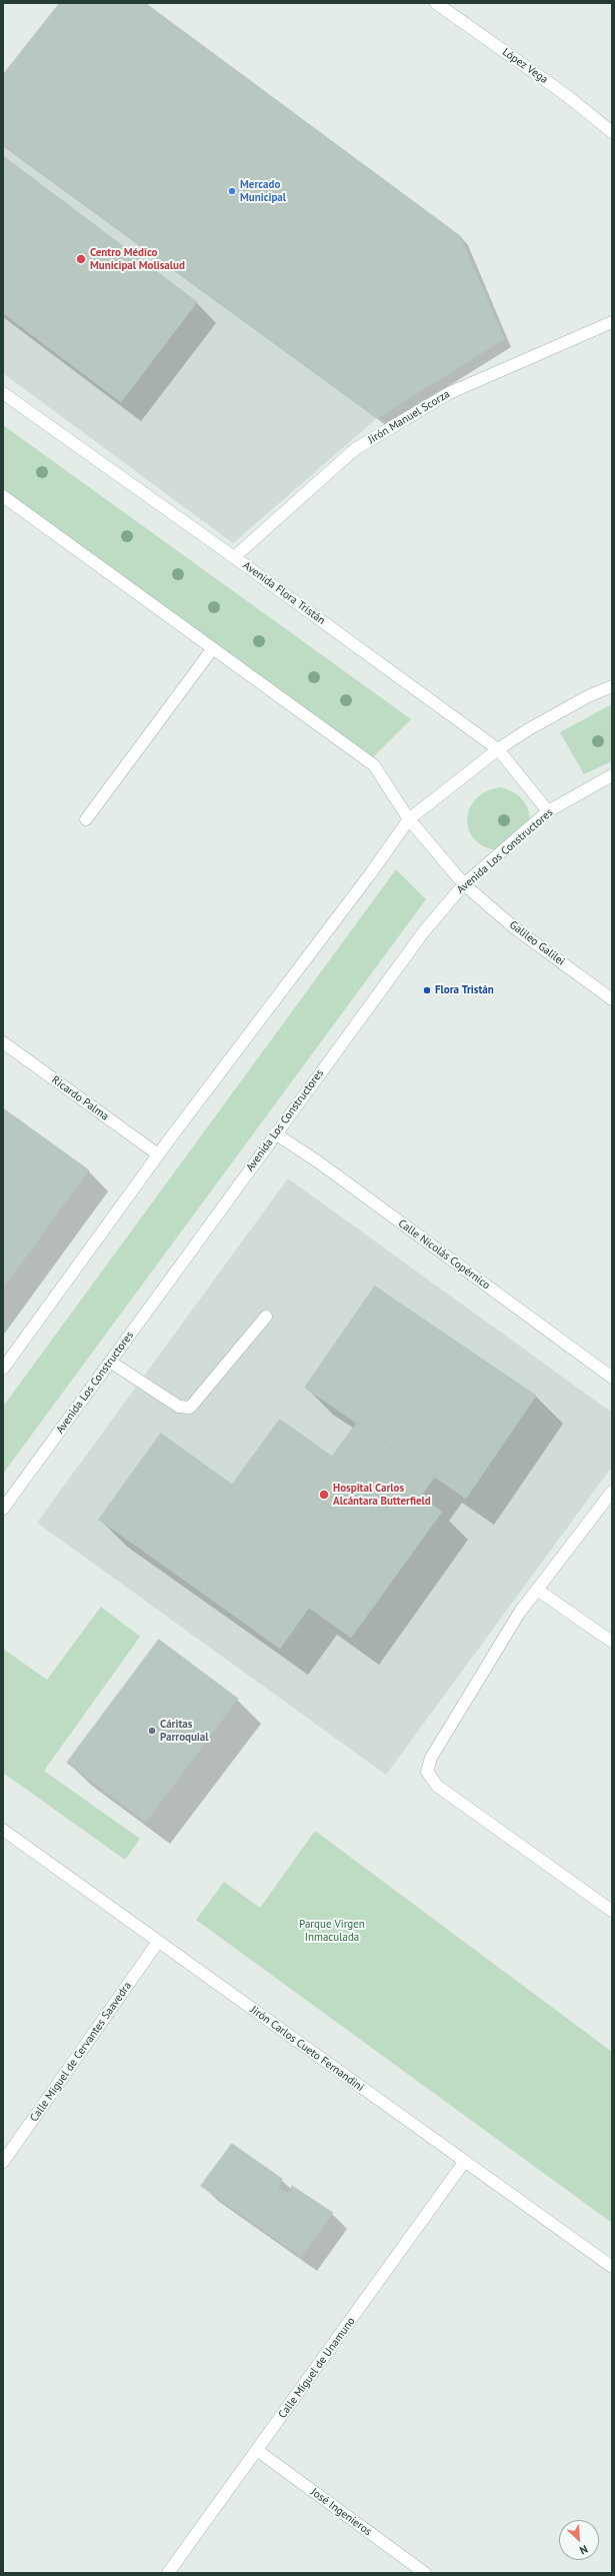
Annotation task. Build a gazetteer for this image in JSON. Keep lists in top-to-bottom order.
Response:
{
  "streets": {
    "street": [
      "López Vega",
      "Jirón Manuel Scorza",
      "Avenida Flora Tristán",
      "Avenida Los Constructores",
      "Galileo Galilei",
      "Ricardo Palma",
      "Calle Nicolás Copérnico",
      "Jirón Carlos Cueto Fernandini",
      "Calle Miguel de Cervantes Saavedra",
      "Calle Miguel de Unamuno",
      "José Ingenieros"
    ]
  },
  "crossings": [
    ["Jirón Manuel Scorza", "Avenida Flora Tristán"],
    ["Avenida Flora Tristán", "Avenida Los Constructores"],
    ["Avenida Los Constructores", "Galileo Galilei"],
    ["Avenida Los Constructores", "Calle Nicolás Copérnico"],
    ["Jirón Carlos Cueto Fernandini", "Calle Miguel de Cervantes Saavedra"],
    ["Jirón Carlos Cueto Fernandini", "Calle Miguel de Unamuno"],
    ["Calle Miguel de Unamuno", "José Ingenieros"]
  ],
  "parks": ["Parque Virgen Inmaculada"],
  "places": [
    "Mercado Municipal",
    "Centro Médico Municipal Molisalud",
    "Flora Tristán",
    "Hospital Carlos Alcántara Butterfield",
    "Cáritas Parroquial"
  ],
  "north": "bottom right"
}
